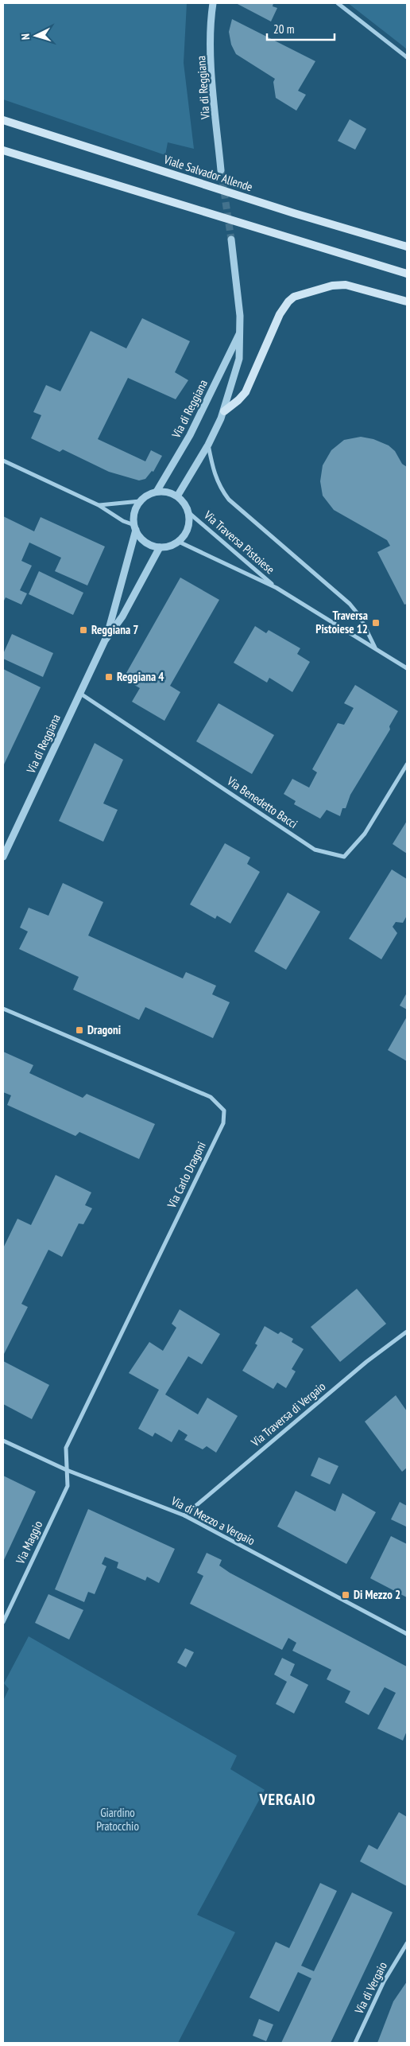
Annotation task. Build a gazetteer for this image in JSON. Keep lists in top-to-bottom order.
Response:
{
  "streets": {
    "main road": ["Viale Salvador Allende"],
    "street": [
      "Via di Reggiana",
      "Via Traversa Pistoiese",
      "Via Benedetto Bacci",
      "Via Carlo Dragoni",
      "Via Traversa di Vergaio",
      "Via di Mezzo a Vergaio",
      "Via Maggio",
      "Via di Vergaio"
    ]
  },
  "crossings": [
    ["Via di Reggiana", "Via Traversa Pistoiese"],
    ["Via di Reggiana", "Via Benedetto Bacci"],
    ["Via Carlo Dragoni", "Via di Mezzo a Vergaio"],
    ["Via Carlo Dragoni", "Via Maggio"],
    ["Via Traversa di Vergaio", "Via di Mezzo a Vergaio"],
    ["Via di Mezzo a Vergaio", "Via Maggio"]
  ],
  "districts": ["VERGAIO"],
  "parks": ["Giardino Pratocchio"],
  "places": {
    "transit": [
      "Traversa Pistoiese 12",
      "Reggiana 7",
      "Reggiana 4",
      "Dragoni",
      "Di Mezzo 2"
    ]
  },
  "scale_bar": "20 m",
  "north": "left"
}
